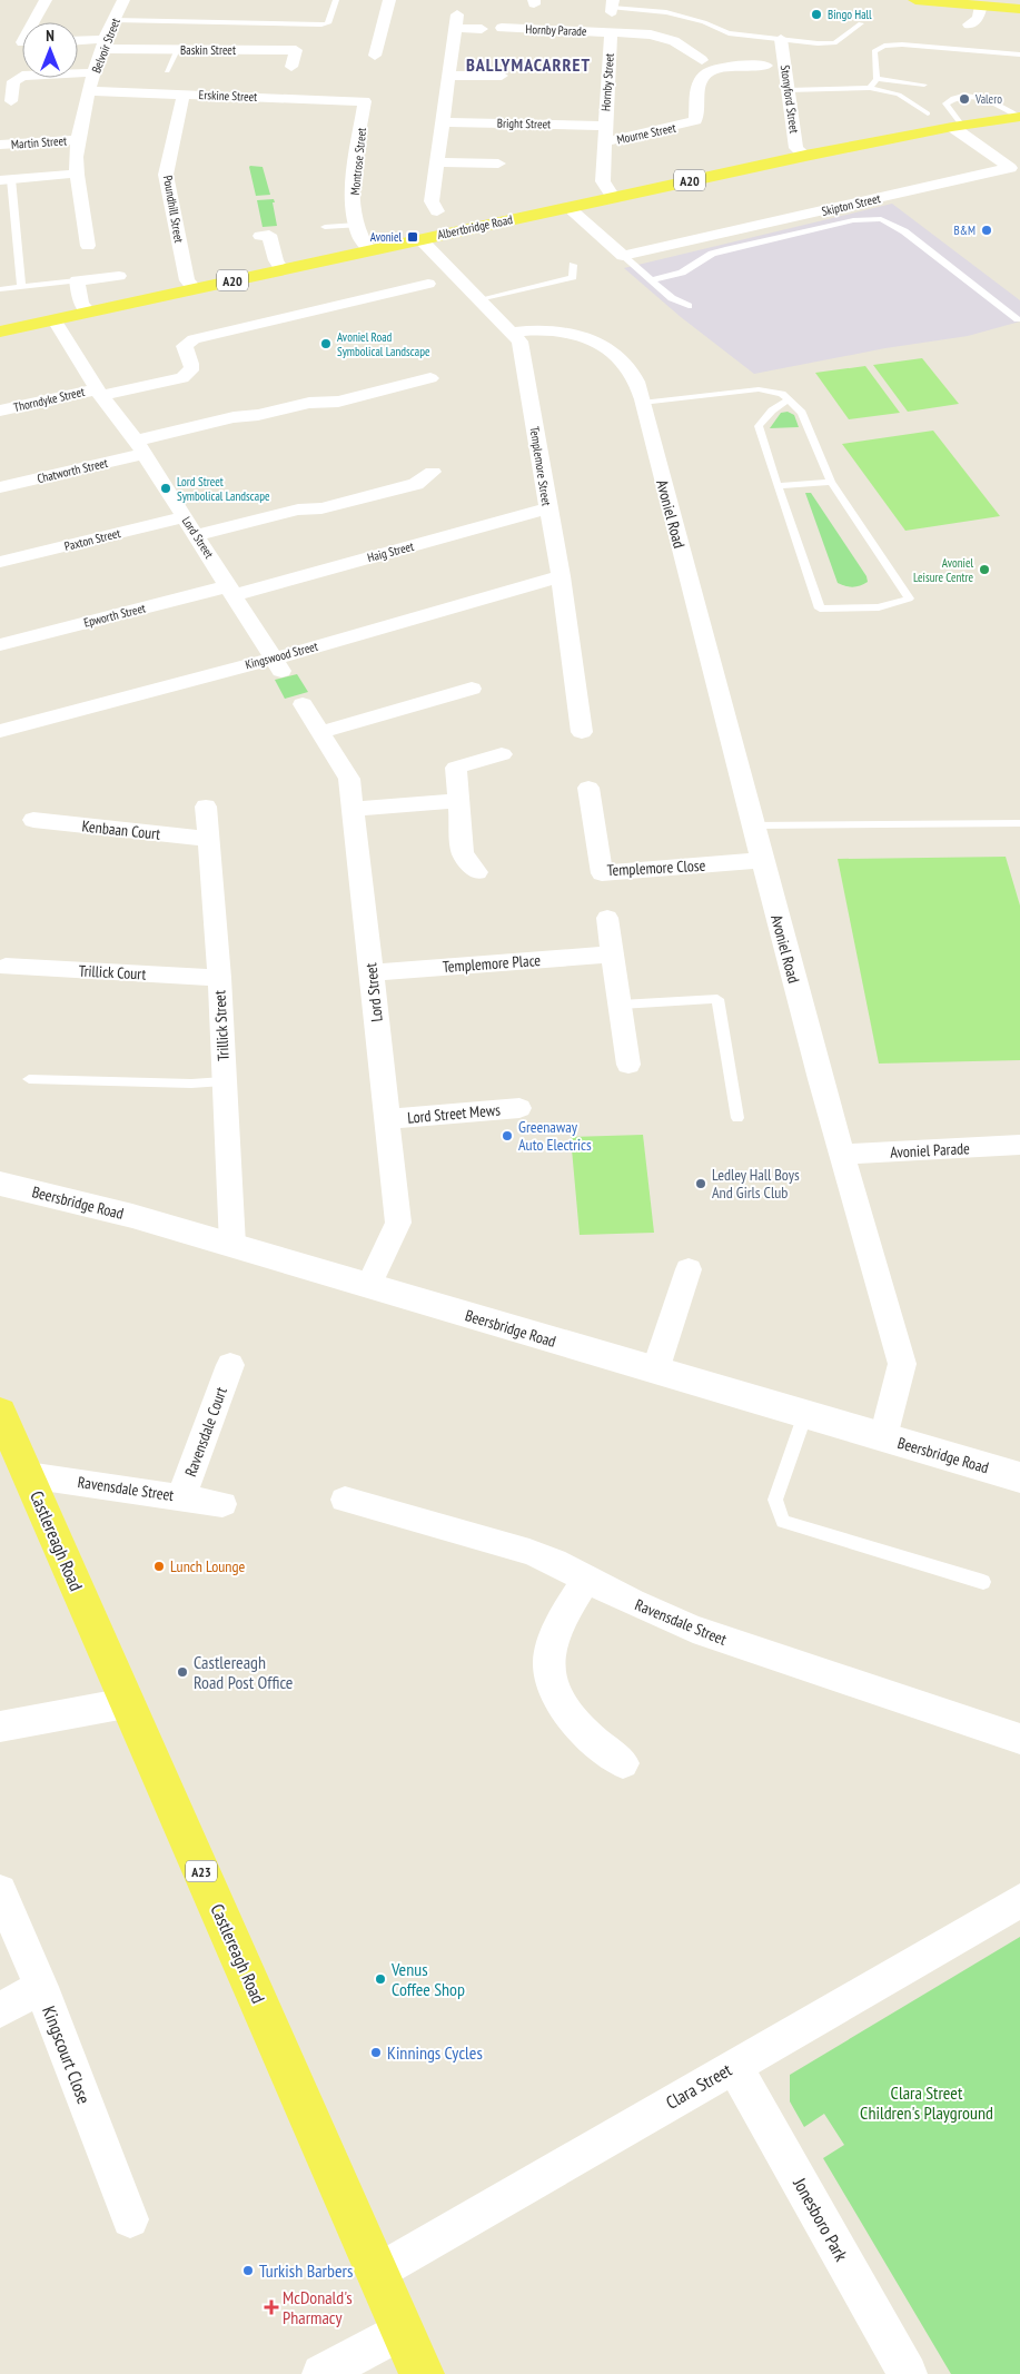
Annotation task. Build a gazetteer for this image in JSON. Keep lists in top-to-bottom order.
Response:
{
  "streets": {
    "main road": [
      "A20",
      "Albertbridge Road",
      "Beersbridge Road",
      "Castlereagh Road",
      "A23"
    ],
    "street": [
      "Hornby Parade",
      "Belvoir Street",
      "Baskin Street",
      "Hornby Street",
      "Erskine Street",
      "Stonyford Street",
      "Bright Street",
      "Mourne Street",
      "Martin Street",
      "Montrose Street",
      "Skipton Street",
      "Poundhill Street",
      "Thorndyke Street",
      "Templemore Street",
      "Chatworth Street",
      "Avoniel Road",
      "Lord Street",
      "Paxton Street",
      "Haig Street",
      "Epworth Street",
      "Kingswood Street",
      "Kenbaan Court",
      "Templemore Close",
      "Templemore Place",
      "Trillick Court",
      "Trillick Street",
      "Lord Street Mews",
      "Avoniel Parade",
      "Ravensdale Court",
      "Ravensdale Street",
      "Kingscourt Close",
      "Clara Street",
      "Jonesboro Park"
    ]
  },
  "crossings": [
    ["Hornby Parade", "Hornby Street"],
    ["Belvoir Street", "Baskin Street"],
    ["Belvoir Street", "Erskine Street"],
    ["Belvoir Street", "Martin Street"],
    ["Hornby Street", "Bright Street"],
    ["Hornby Street", "Mourne Street"],
    ["Hornby Street", "Albertbridge Road"],
    ["Erskine Street", "Montrose Street"],
    ["Erskine Street", "Poundhill Street"],
    ["Stonyford Street", "Albertbridge Road"],
    ["Montrose Street", "Albertbridge Road"],
    ["Skipton Street", "Albertbridge Road"],
    ["Poundhill Street", "Albertbridge Road"],
    ["Albertbridge Road", "Templemore Street"],
    ["Albertbridge Road", "Lord Street"],
    ["Thorndyke Street", "Lord Street"],
    ["Templemore Street", "Avoniel Road"],
    ["Templemore Street", "Haig Street"],
    ["Templemore Street", "Kingswood Street"],
    ["Chatworth Street", "Lord Street"],
    ["Avoniel Road", "Templemore Close"],
    ["Avoniel Road", "Avoniel Parade"],
    ["Avoniel Road", "Beersbridge Road"],
    ["Lord Street", "Paxton Street"],
    ["Lord Street", "Haig Street"],
    ["Lord Street", "Epworth Street"],
    ["Lord Street", "Kingswood Street"],
    ["Lord Street", "Templemore Place"],
    ["Lord Street", "Lord Street Mews"],
    ["Lord Street", "Beersbridge Road"],
    ["Haig Street", "Epworth Street"],
    ["Kenbaan Court", "Trillick Street"],
    ["Trillick Court", "Trillick Street"],
    ["Trillick Street", "Beersbridge Road"],
    ["Ravensdale Court", "Ravensdale Street"],
    ["Ravensdale Street", "Castlereagh Road"],
    ["Castlereagh Road", "Clara Street"],
    ["Clara Street", "Jonesboro Park"]
  ],
  "districts": ["BALLYMACARRET"],
  "parks": ["Clara Street Children's Playground"],
  "places": {
    "other": [
      "Bingo Hall",
      "Valero",
      "B&M",
      "Avoniel Road Symbolical Landscape",
      "Lord Street Symbolical Landscape",
      "Avoniel Leisure Centre",
      "Greenaway Auto Electrics",
      "Ledley Hall Boys And Girls Club",
      "Lunch Lounge",
      "Castlereagh Road Post Office",
      "Venus Coffee Shop",
      "Kinnings Cycles",
      "Turkish Barbers"
    ],
    "transit": ["Avoniel"],
    "health": ["McDonald's Pharmacy"]
  },
  "north": "top"
}
